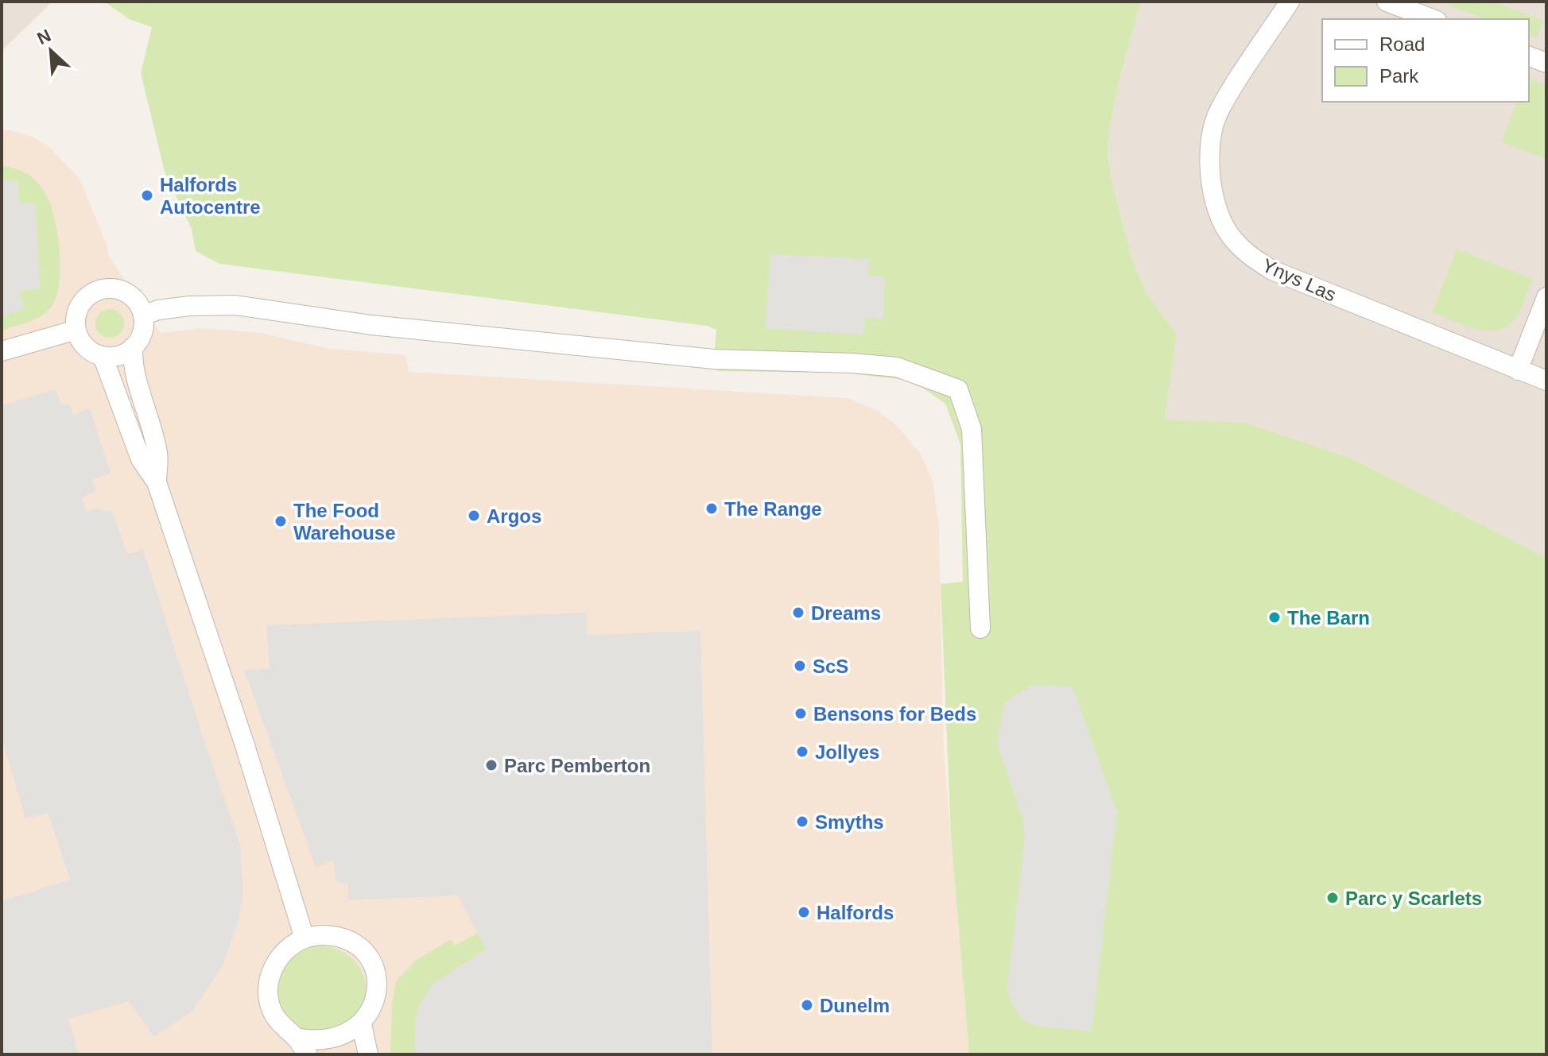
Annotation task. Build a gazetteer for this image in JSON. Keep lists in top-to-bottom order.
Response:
{
  "streets": {
    "street": ["Ynys Las"]
  },
  "places": [
    "Halfords Autocentre",
    "The Range",
    "Argos",
    "The Food Warehouse",
    "Dreams",
    "The Barn",
    "ScS",
    "Bensons for Beds",
    "Jollyes",
    "Parc Pemberton",
    "Smyths",
    "Parc y Scarlets",
    "Halfords",
    "Dunelm"
  ],
  "legend": ["Road", "Park"],
  "north": "top left"
}
